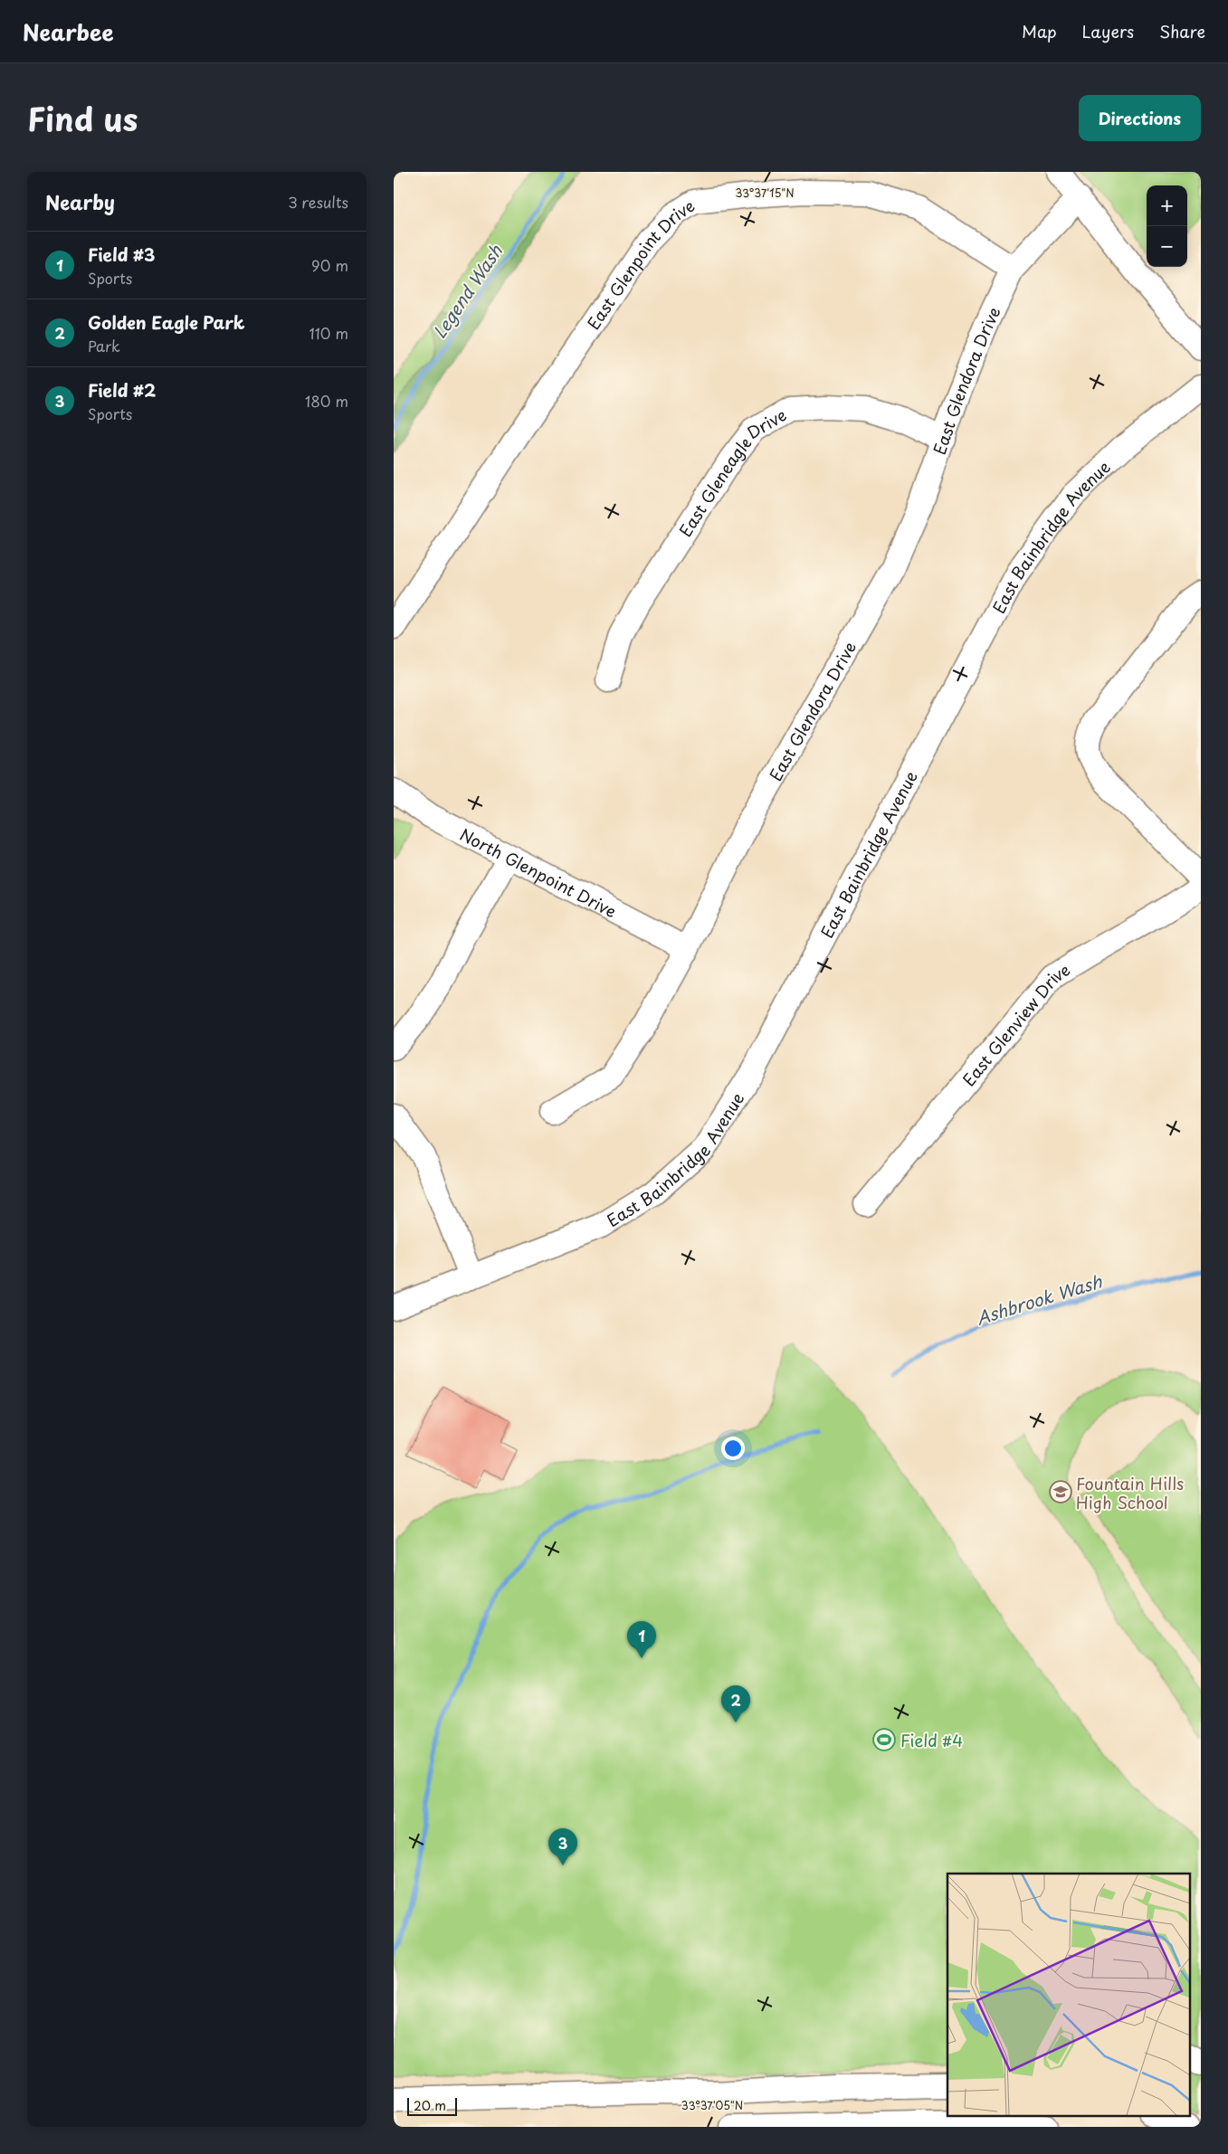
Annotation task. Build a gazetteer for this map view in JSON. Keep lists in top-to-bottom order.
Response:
{
  "streets": {
    "street": [
      "East Glenpoint Drive",
      "East Glendora Drive",
      "East Gleneagle Drive",
      "East Bainbridge Avenue",
      "North Glenpoint Drive",
      "East Glenview Drive"
    ]
  },
  "crossings": [
    ["East Glenpoint Drive", "East Glendora Drive"],
    ["East Glendora Drive", "East Gleneagle Drive"],
    ["East Glendora Drive", "North Glenpoint Drive"]
  ],
  "water": ["Legend Wash", "Ashbrook Wash"],
  "places": {
    "school or university": ["Fountain Hills High School"],
    "sports": ["Field #4"]
  },
  "scale_bar": "20 m",
  "page": {
    "header": "Nearbee",
    "nav": ["Map", "Layers", "Share"],
    "title": "Find us",
    "buttons": "Directions",
    "heading": ["Nearby", "3 results"],
    "map_buttons": ["+", "−"],
    "list": [
      {
        "mark": "1",
        "name": "Field #3",
        "note": "Sports",
        "value": "90 m"
      },
      {
        "mark": "2",
        "name": "Golden Eagle Park",
        "note": "Park",
        "value": "110 m"
      },
      {
        "mark": "3",
        "name": "Field #2",
        "note": "Sports",
        "value": "180 m"
      }
    ],
    "pins": ["1", "2", "3"],
    "scale": "20 m"
  },
  "coordinates": ["33°37'15\"N", "33°37'05\"N"]
}
